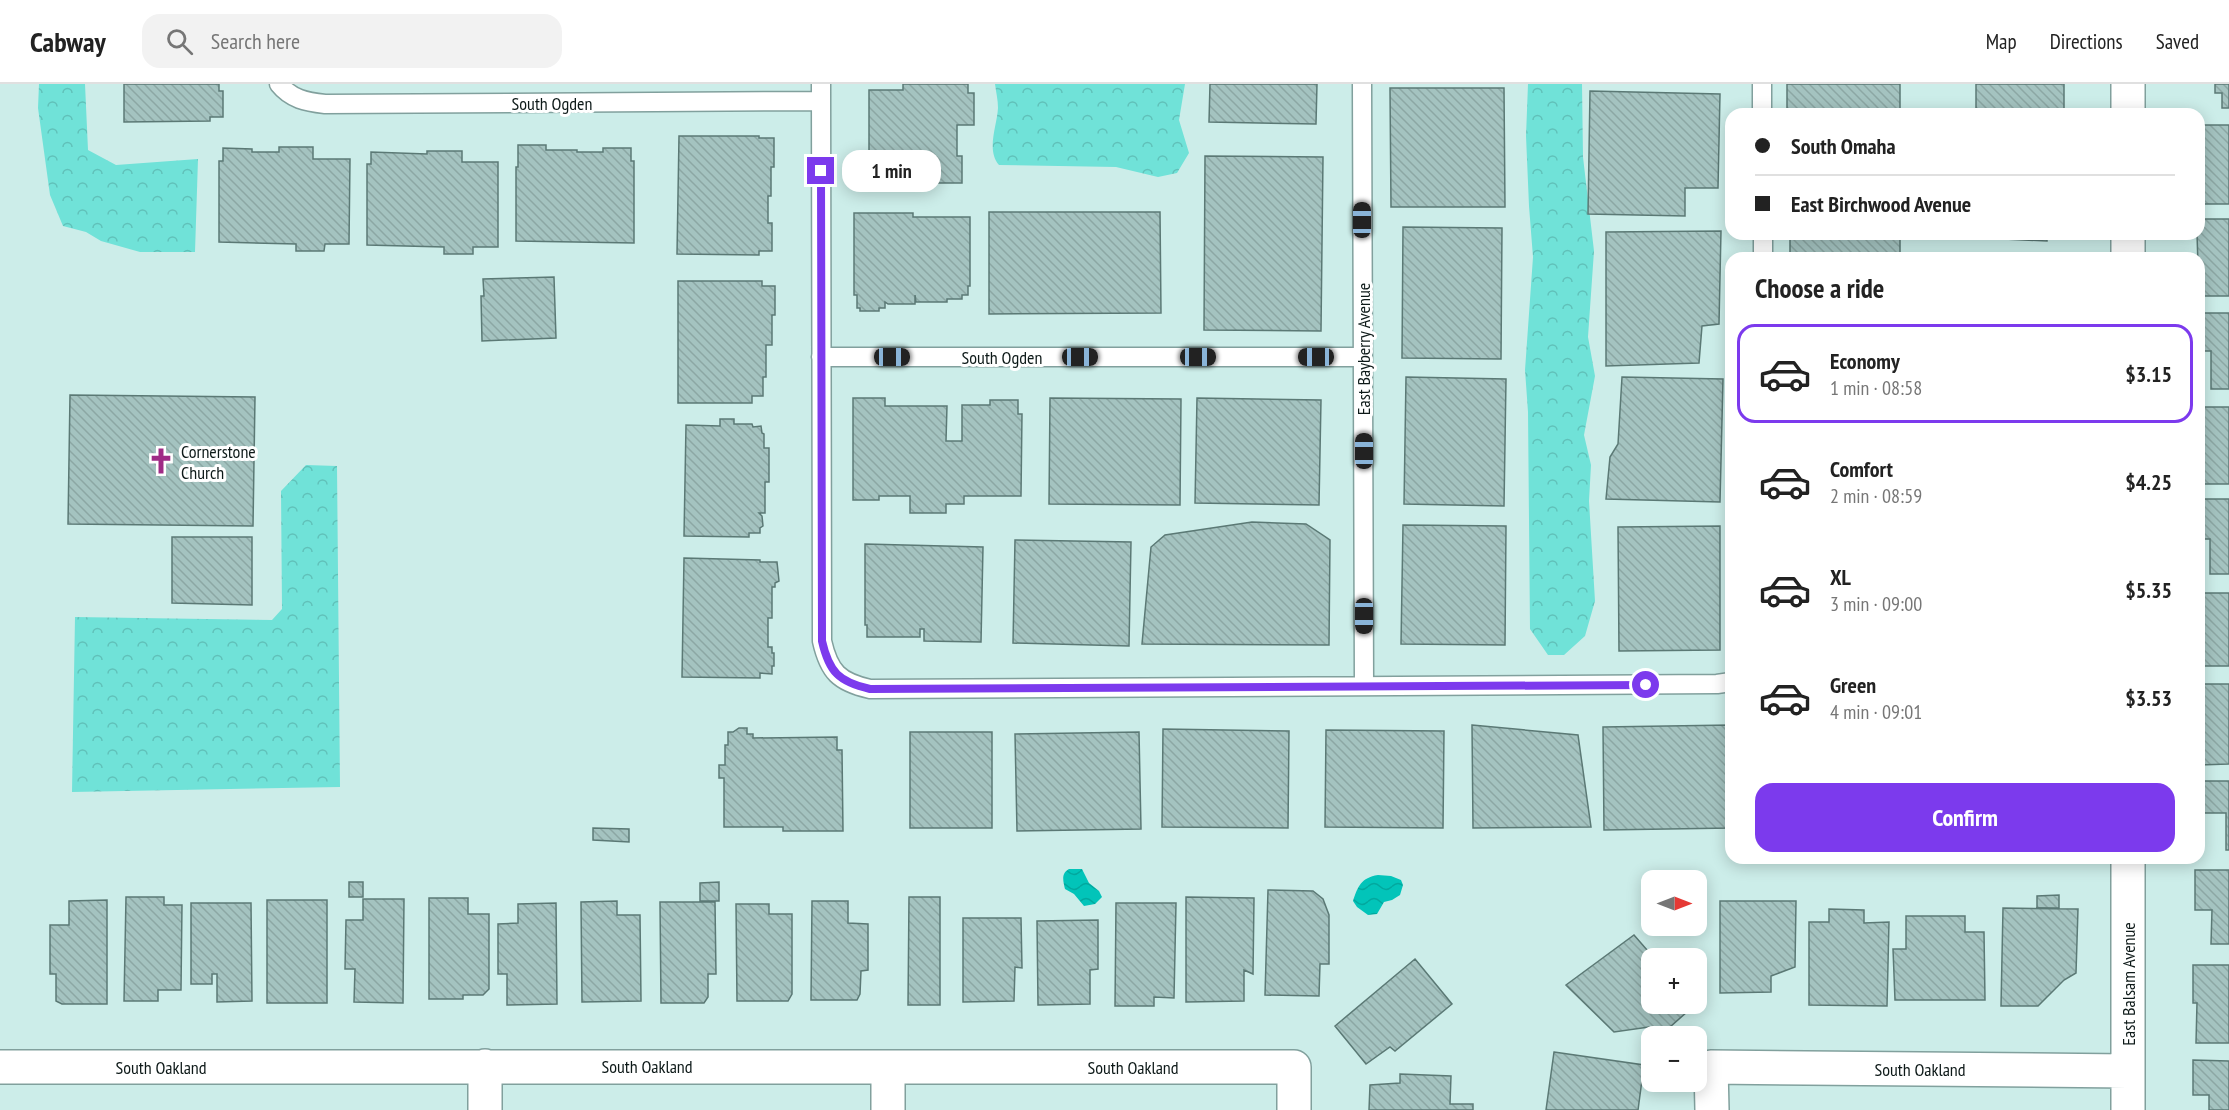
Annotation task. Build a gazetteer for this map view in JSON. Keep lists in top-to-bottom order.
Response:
{
  "streets": {
    "street": ["East Balsam Avenue", "South Oakland"],
    "lane": ["South Ogden", "East Bayberry Avenue"]
  },
  "crossings": [
    ["South Ogden", "East Bayberry Avenue"],
    ["East Balsam Avenue", "South Oakland"]
  ],
  "places": {
    "church": ["Cornerstone Church"]
  },
  "north": "right",
  "page": {
    "header": "Cabway",
    "search": "Search here",
    "nav": ["Map", "Directions", "Saved"],
    "banner": ["South Omaha", "East Birchwood Avenue"],
    "bubble": "1 min",
    "heading": "Choose a ride",
    "list": [
      {
        "name": "Economy",
        "note": "1 min · 08:58",
        "value": "$3.15"
      },
      {
        "name": "Comfort",
        "note": "2 min · 08:59",
        "value": "$4.25"
      },
      {
        "name": "XL",
        "note": "3 min · 09:00",
        "value": "$5.35"
      },
      {
        "name": "Green",
        "note": "4 min · 09:01",
        "value": "$3.53"
      }
    ],
    "buttons": "Confirm",
    "map_buttons": ["+", "−"]
  }
}
